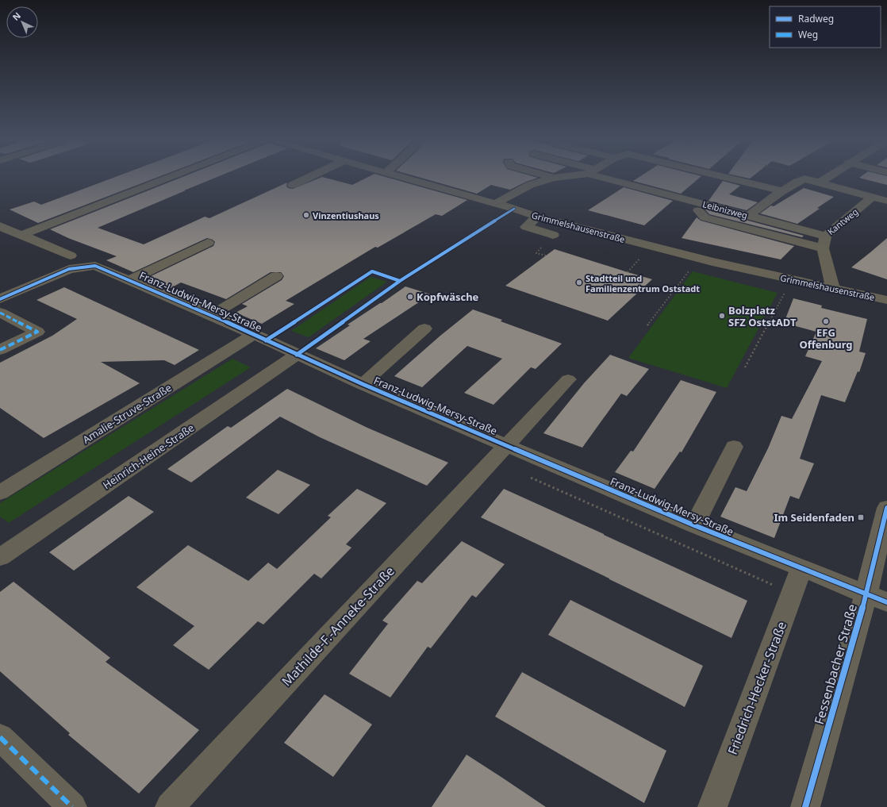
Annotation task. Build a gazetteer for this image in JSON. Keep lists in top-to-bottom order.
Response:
{
  "streets": {
    "street": [
      "Leibnizweg",
      "Kantweg",
      "Grimmelshausenstraße",
      "Franz-Ludwig-Mersy-Straße",
      "Amalie-Struve-Straße",
      "Heinrich-Heine-Straße",
      "Mathilde-F.-Anneke-Straße",
      "Fessenbacher Straße",
      "Friedrich-Hecker-Straße"
    ]
  },
  "crossings": [
    ["Leibnizweg", "Kantweg"],
    ["Kantweg", "Grimmelshausenstraße"],
    ["Franz-Ludwig-Mersy-Straße", "Amalie-Struve-Straße"],
    ["Franz-Ludwig-Mersy-Straße", "Heinrich-Heine-Straße"],
    ["Franz-Ludwig-Mersy-Straße", "Mathilde-F.-Anneke-Straße"],
    ["Franz-Ludwig-Mersy-Straße", "Fessenbacher Straße"],
    ["Franz-Ludwig-Mersy-Straße", "Friedrich-Hecker-Straße"]
  ],
  "places": {
    "other": [
      "Vinzentiushaus",
      "Stadtteil und Familienzentrum Oststadt",
      "Kopfwäsche",
      "Bolzplatz SFZ OststADT",
      "EFG Offenburg"
    ],
    "transit": ["Im Seidenfaden"]
  },
  "legend": ["Radweg", "Weg"],
  "north": "top left"
}
